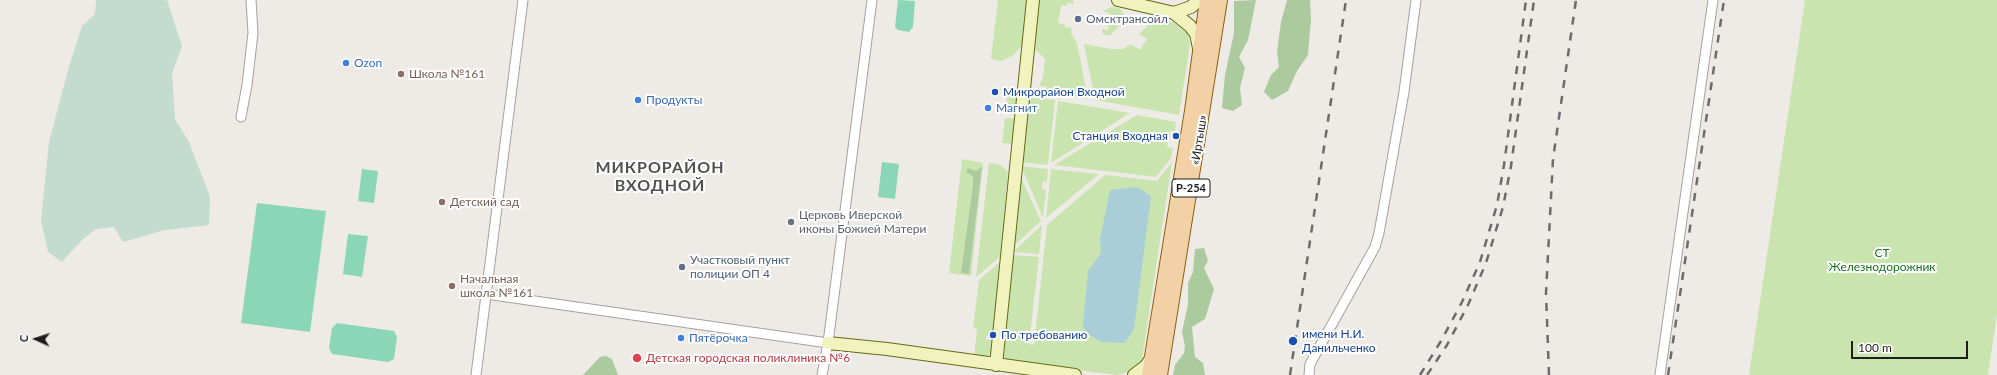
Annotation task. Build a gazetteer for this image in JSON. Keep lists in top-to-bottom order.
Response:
{
  "streets": {
    "main road": ["«Иртыш»", "Р-254"]
  },
  "districts": ["МИКРОРАЙОН ВХОДНОЙ"],
  "parks": ["СТ Железнодорожник"],
  "places": [
    "Омсктрансойл",
    "Ozon",
    "Школа №161",
    "Микрорайон Входной",
    "Продукты",
    "Магнит",
    "Станция Входная",
    "Детский сад",
    "Церковь Иверской иконы Божией Матери",
    "Участковый пункт полиции ОП 4",
    "Начальная школа №161",
    "По требованию",
    "Пятёрочка",
    "имени Н.И. Данильченко",
    "Детская городская поликлиника №6"
  ],
  "scale_bar": "100 m",
  "north": "left"
}
